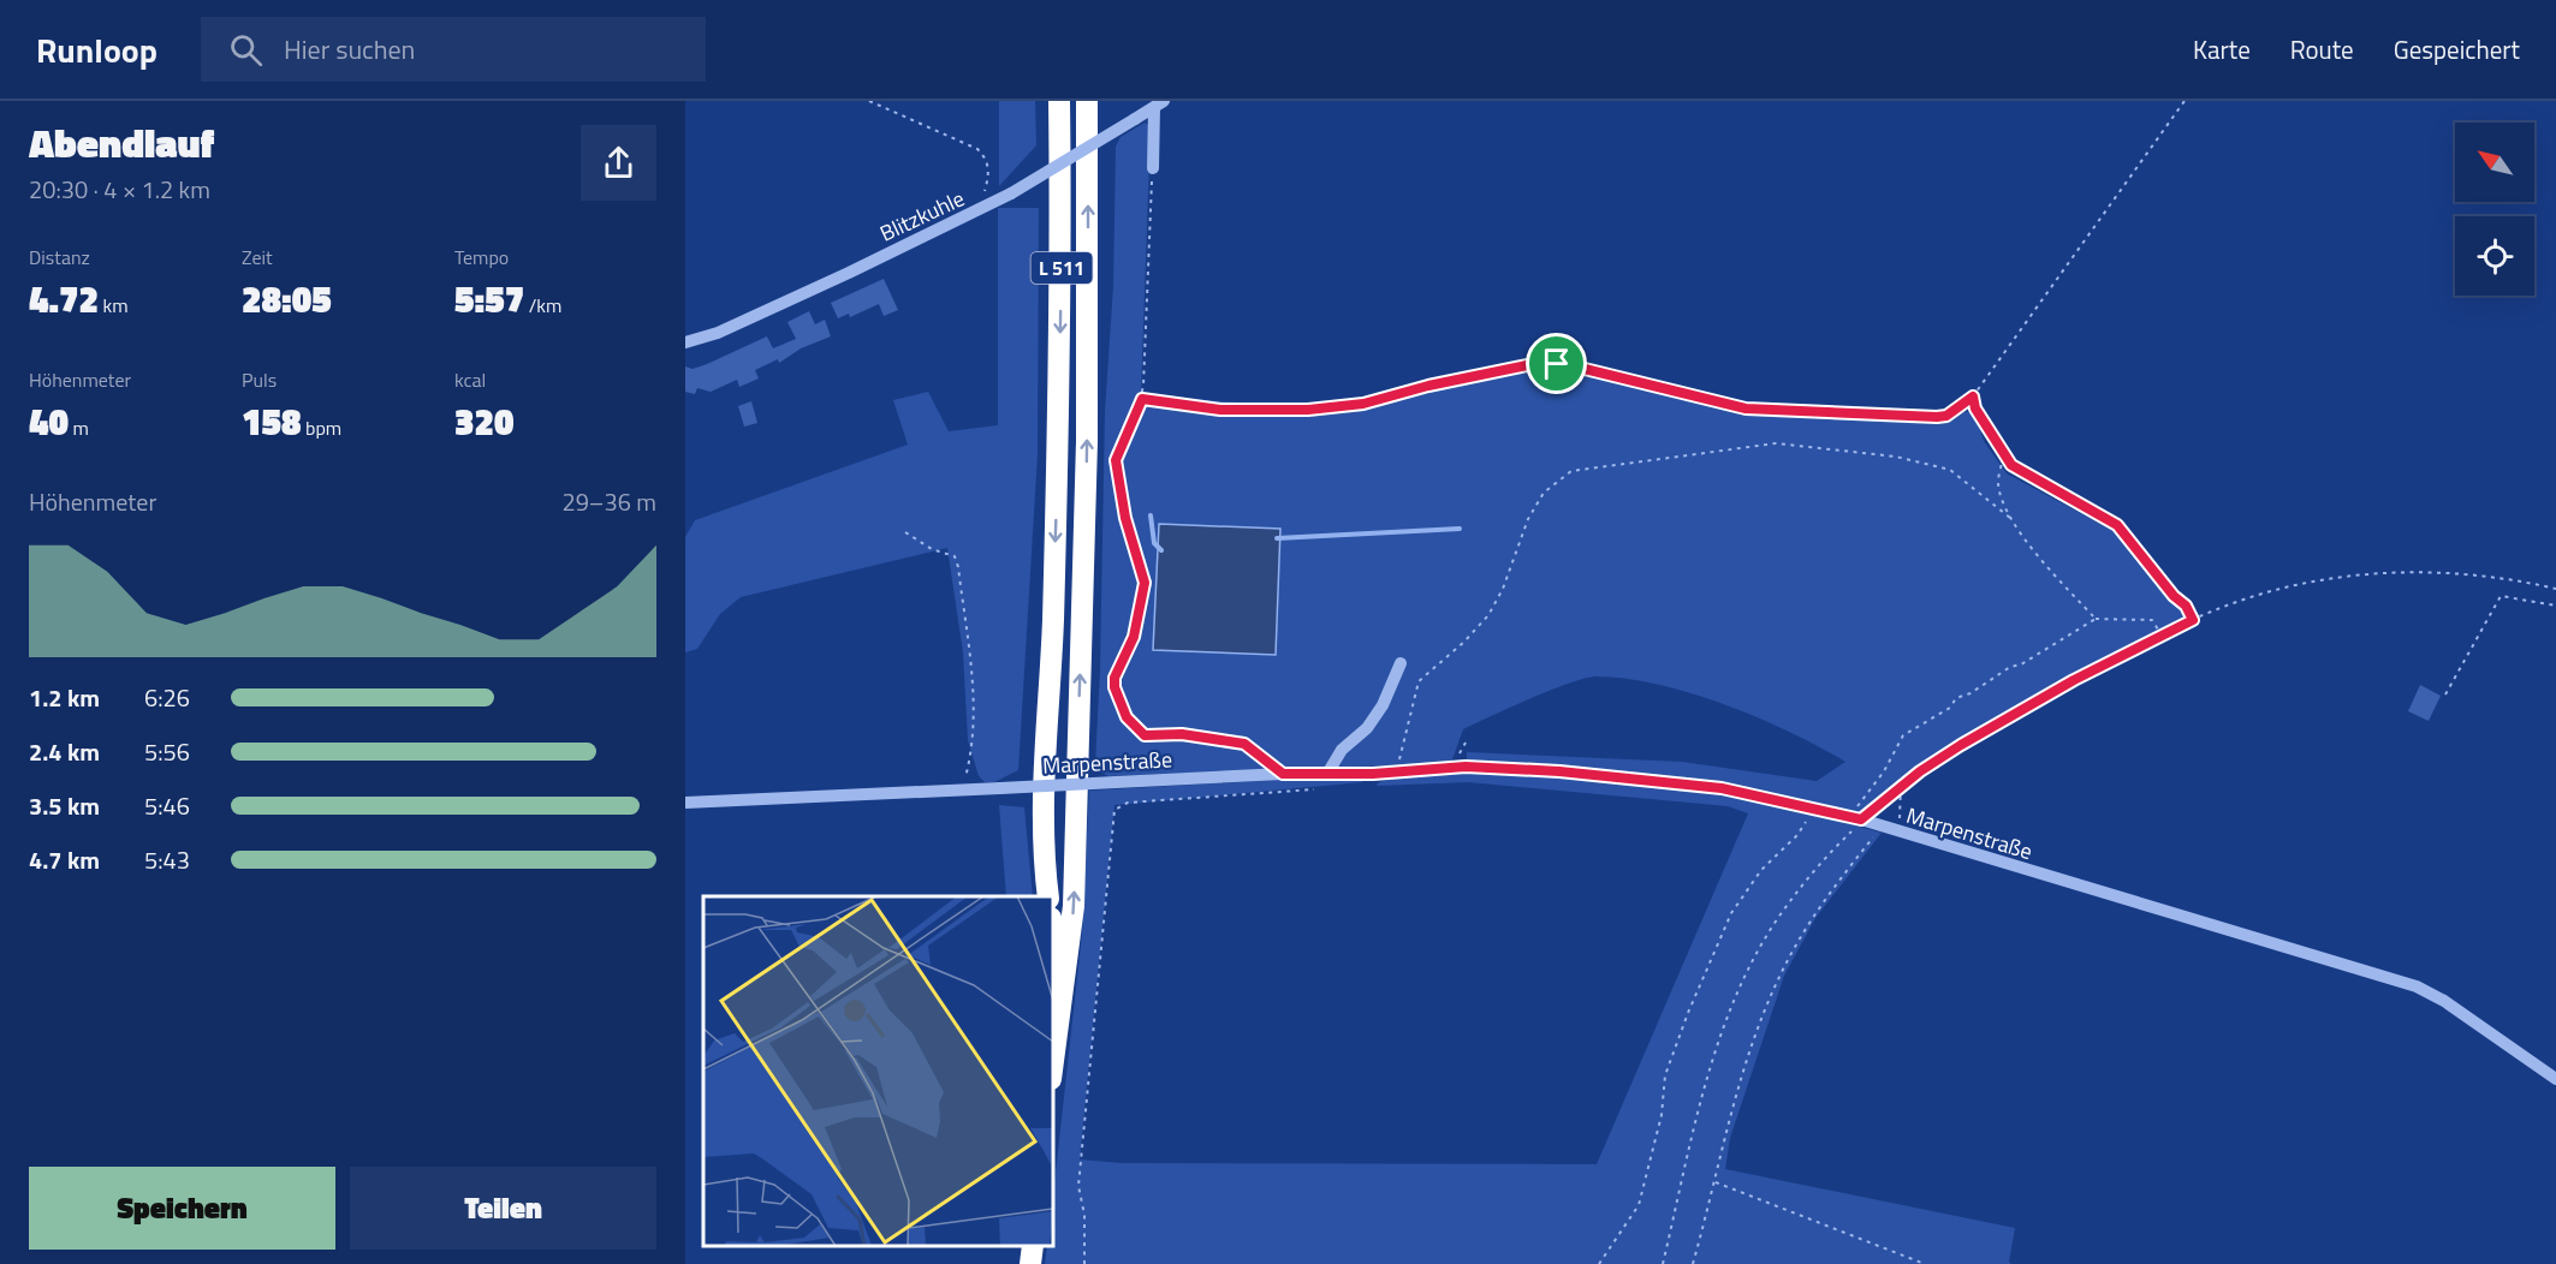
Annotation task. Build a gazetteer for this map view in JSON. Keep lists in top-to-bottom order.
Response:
{
  "streets": {
    "highway": ["L 511"],
    "street": ["Blitzkuhle", "Marpenstraße"]
  },
  "north": "top left",
  "page": {
    "header": "Runloop",
    "search": "Hier suchen",
    "nav": ["Karte", "Route", "Gespeichert"],
    "heading": ["Abendlauf", "20:30 · 4 × 1.2 km"],
    "stats": [
      ["Distanz", "4.72 km"],
      ["Zeit", "28:05"],
      ["Tempo", "5:57 /km"],
      ["Höhenmeter", "40 m"],
      ["Puls", "158 bpm"],
      ["kcal", "320"]
    ],
    "chart": ["Höhenmeter", "29–36 m"],
    "list": [
      {
        "name": "1.2 km",
        "note": "6:26"
      },
      {
        "name": "2.4 km",
        "note": "5:56"
      },
      {
        "name": "3.5 km",
        "note": "5:46"
      },
      {
        "name": "4.7 km",
        "note": "5:43"
      }
    ],
    "buttons": ["Speichern", "Teilen"]
  }
}
